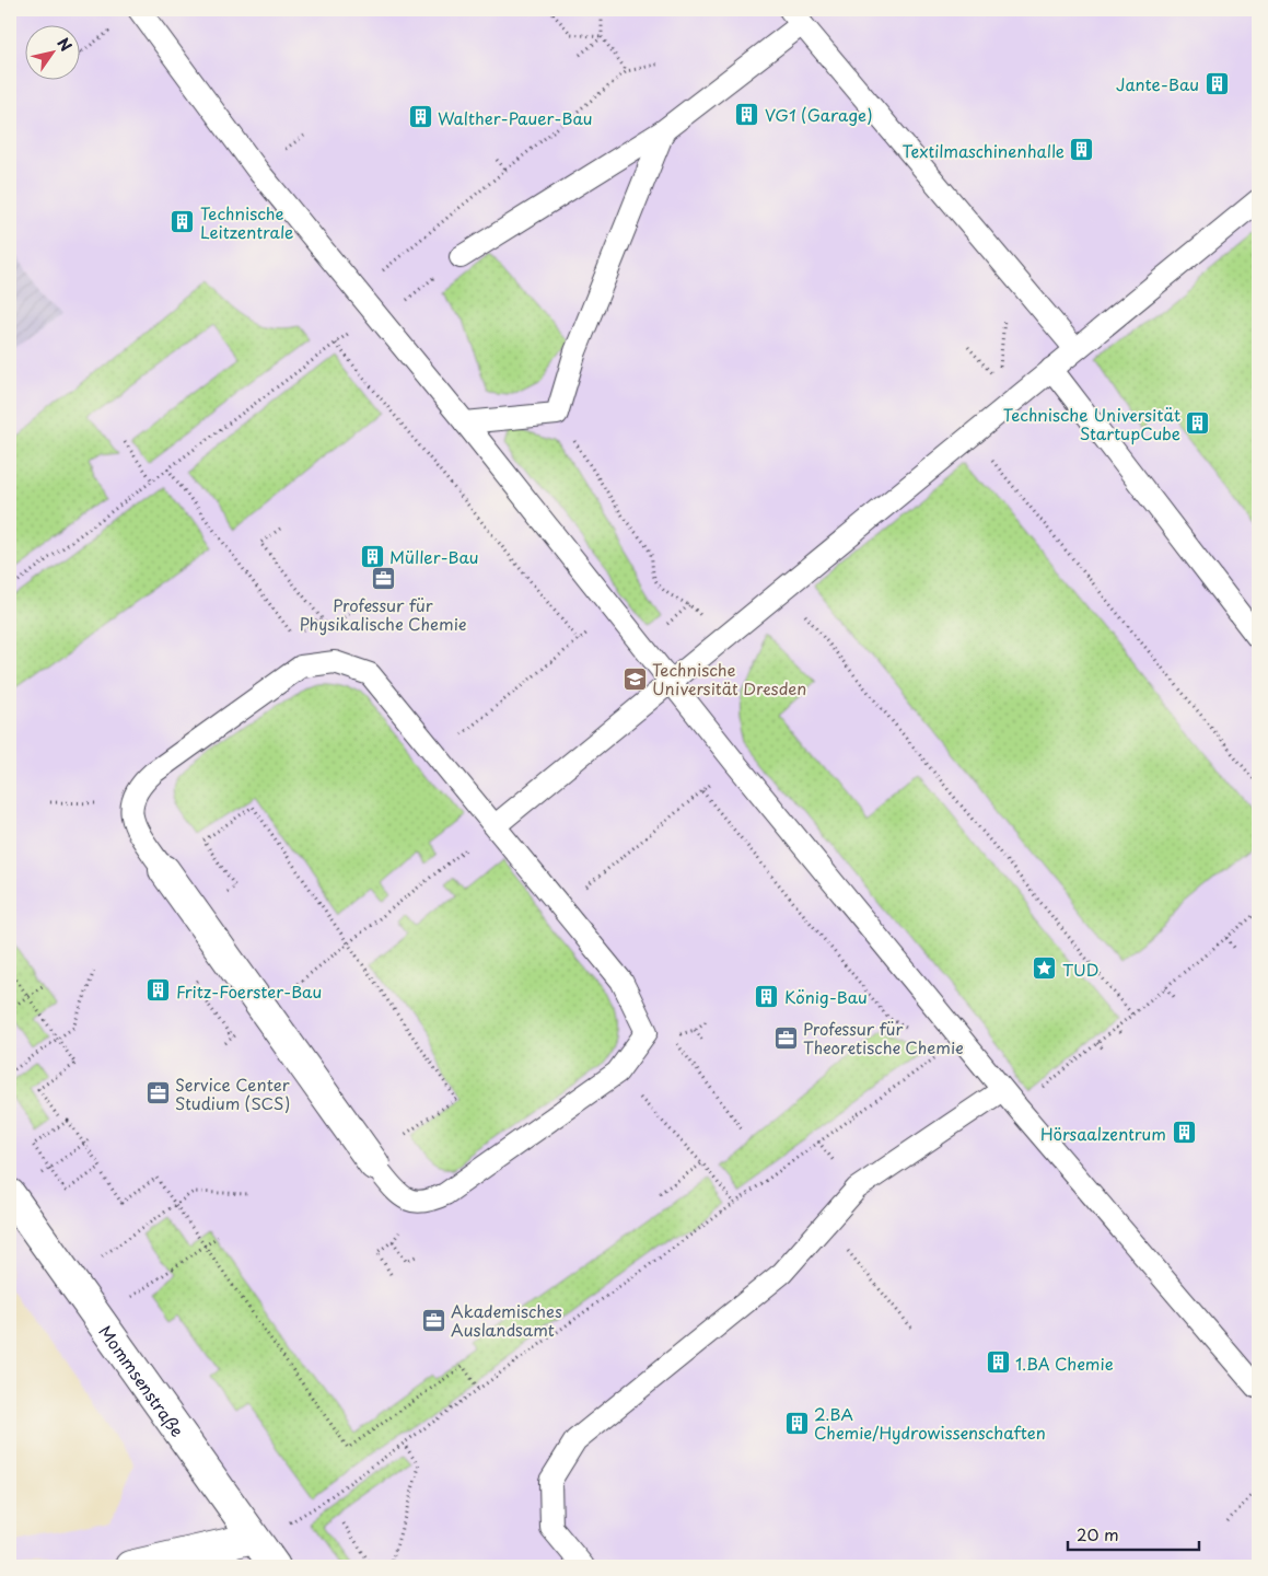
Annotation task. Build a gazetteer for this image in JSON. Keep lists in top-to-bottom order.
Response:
{
  "streets": {
    "street": ["Mommsenstraße"]
  },
  "places": {
    "building": [
      "Jante-Bau",
      "VG1 (Garage)",
      "Walther-Pauer-Bau",
      "Textilmaschinenhalle",
      "Technische Leitzentrale",
      "Technische Universität StartupCube",
      "Müller-Bau",
      "Fritz-Foerster-Bau",
      "König-Bau",
      "Hörsaalzentrum",
      "1.BA Chemie",
      "2.BA Chemie/Hydrowissenschaften"
    ],
    "office": [
      "Professur für Physikalische Chemie",
      "Professur für Theoretische Chemie",
      "Service Center Studium (SCS)",
      "Akademisches Auslandsamt"
    ],
    "school or university": ["Technische Universität Dresden"],
    "place": ["TUD"]
  },
  "scale_bar": "20 m",
  "north": "top right"
}
